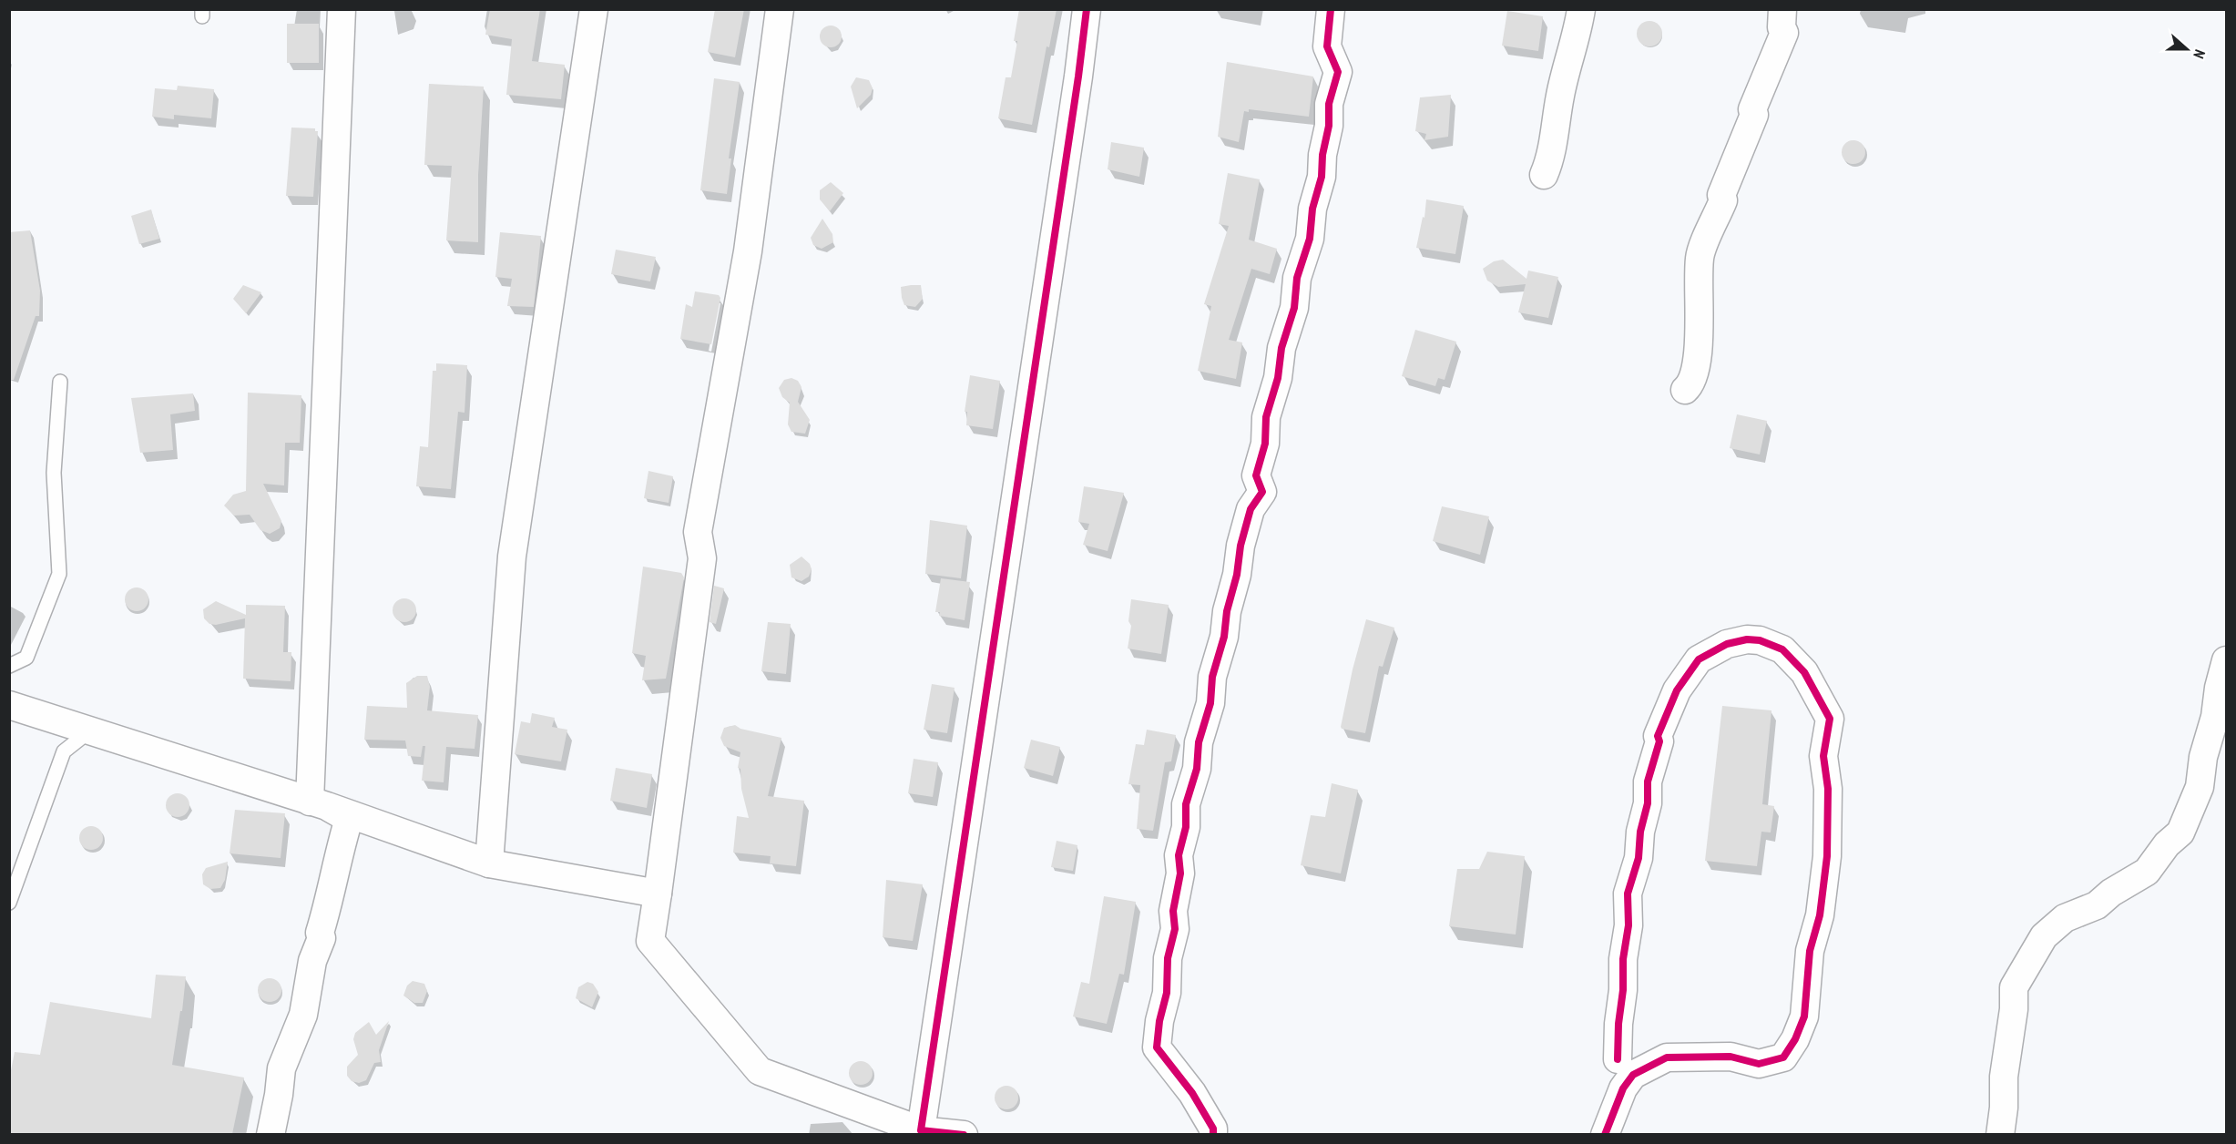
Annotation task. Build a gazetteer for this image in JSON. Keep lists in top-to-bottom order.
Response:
{
  "north": "right"
}
